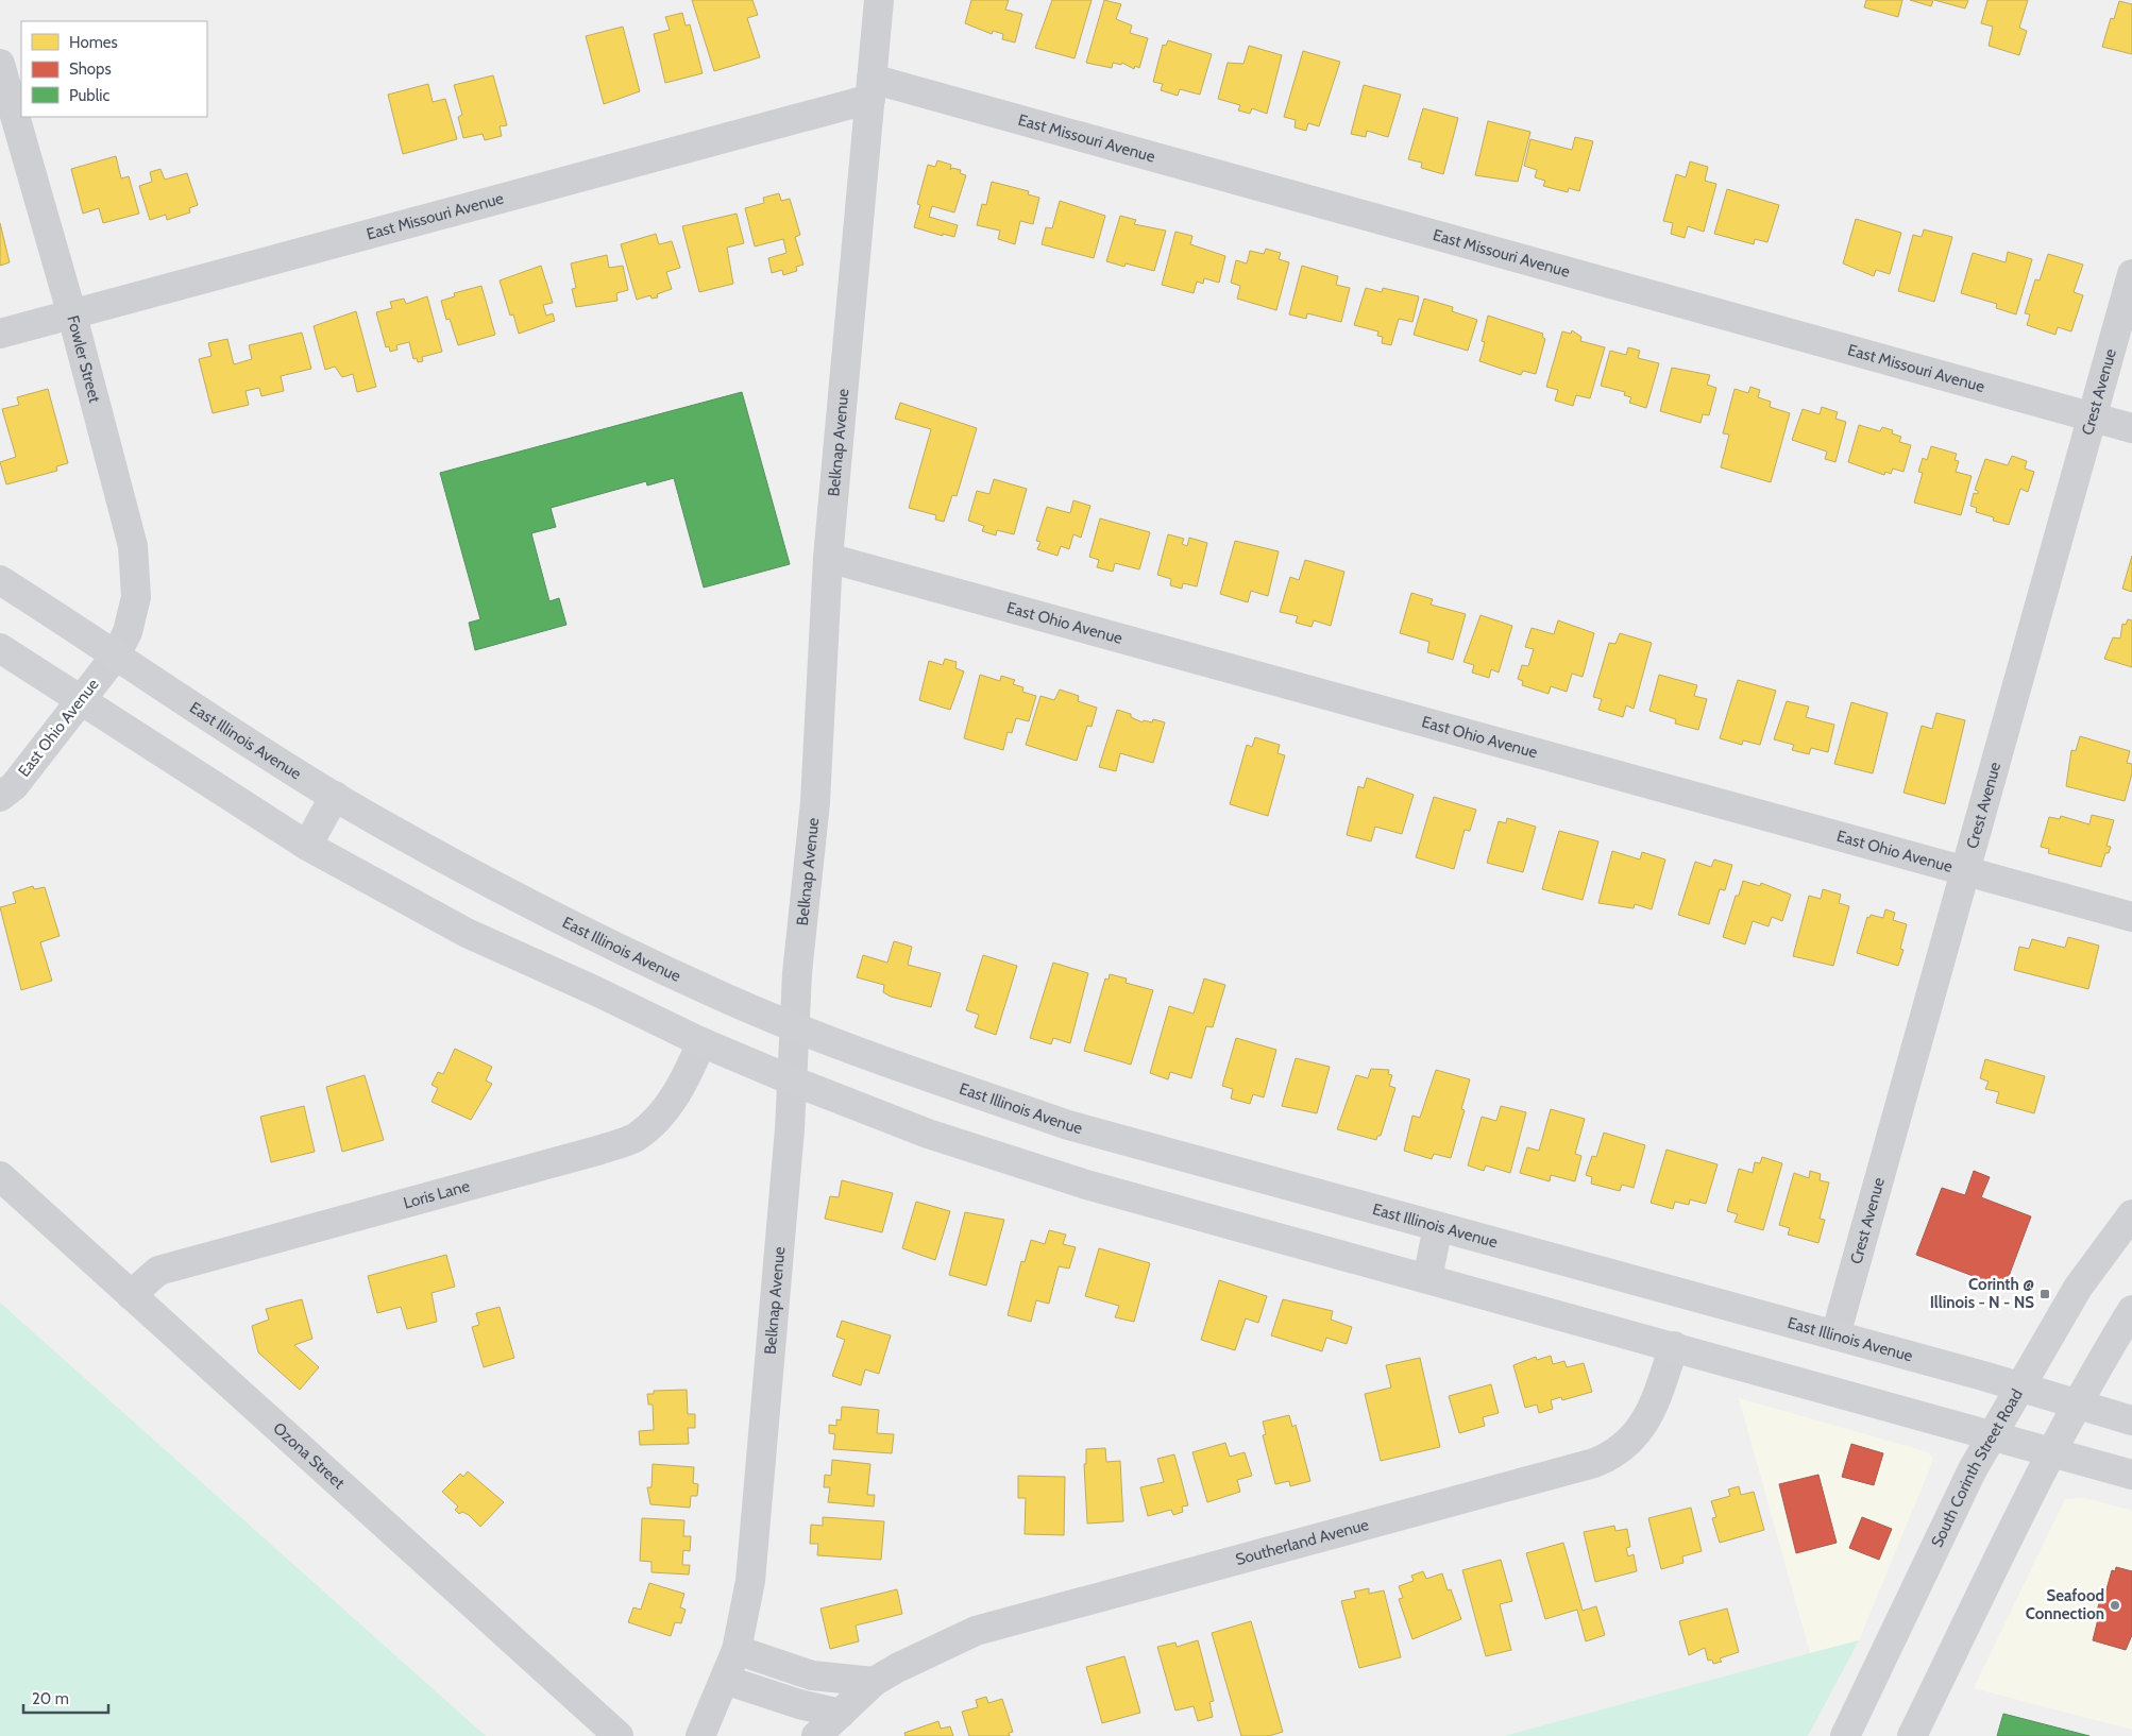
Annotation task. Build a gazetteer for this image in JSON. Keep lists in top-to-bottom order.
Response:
{
  "streets": {
    "main road": ["East Illinois Avenue", "South Corinth Street Road"],
    "street": [
      "East Missouri Avenue",
      "Fowler Street",
      "Crest Avenue",
      "Belknap Avenue",
      "East Ohio Avenue",
      "Loris Lane",
      "Ozona Street",
      "Southerland Avenue"
    ]
  },
  "crossings": [
    ["East Missouri Avenue", "Fowler Street"],
    ["East Missouri Avenue", "Crest Avenue"],
    ["East Missouri Avenue", "Belknap Avenue"],
    ["Fowler Street", "East Ohio Avenue"],
    ["Fowler Street", "East Illinois Avenue"],
    ["Crest Avenue", "East Ohio Avenue"],
    ["Crest Avenue", "East Illinois Avenue"],
    ["Belknap Avenue", "East Ohio Avenue"],
    ["Belknap Avenue", "East Illinois Avenue"],
    ["East Ohio Avenue", "East Illinois Avenue"],
    ["East Illinois Avenue", "South Corinth Street Road"],
    ["Loris Lane", "Ozona Street"]
  ],
  "places": {
    "transit": ["Corinth @ Illinois - N - NS"],
    "other": ["Seafood Connection"]
  },
  "legend": ["Homes", "Shops", "Public"],
  "scale_bar": "20 m"
}
